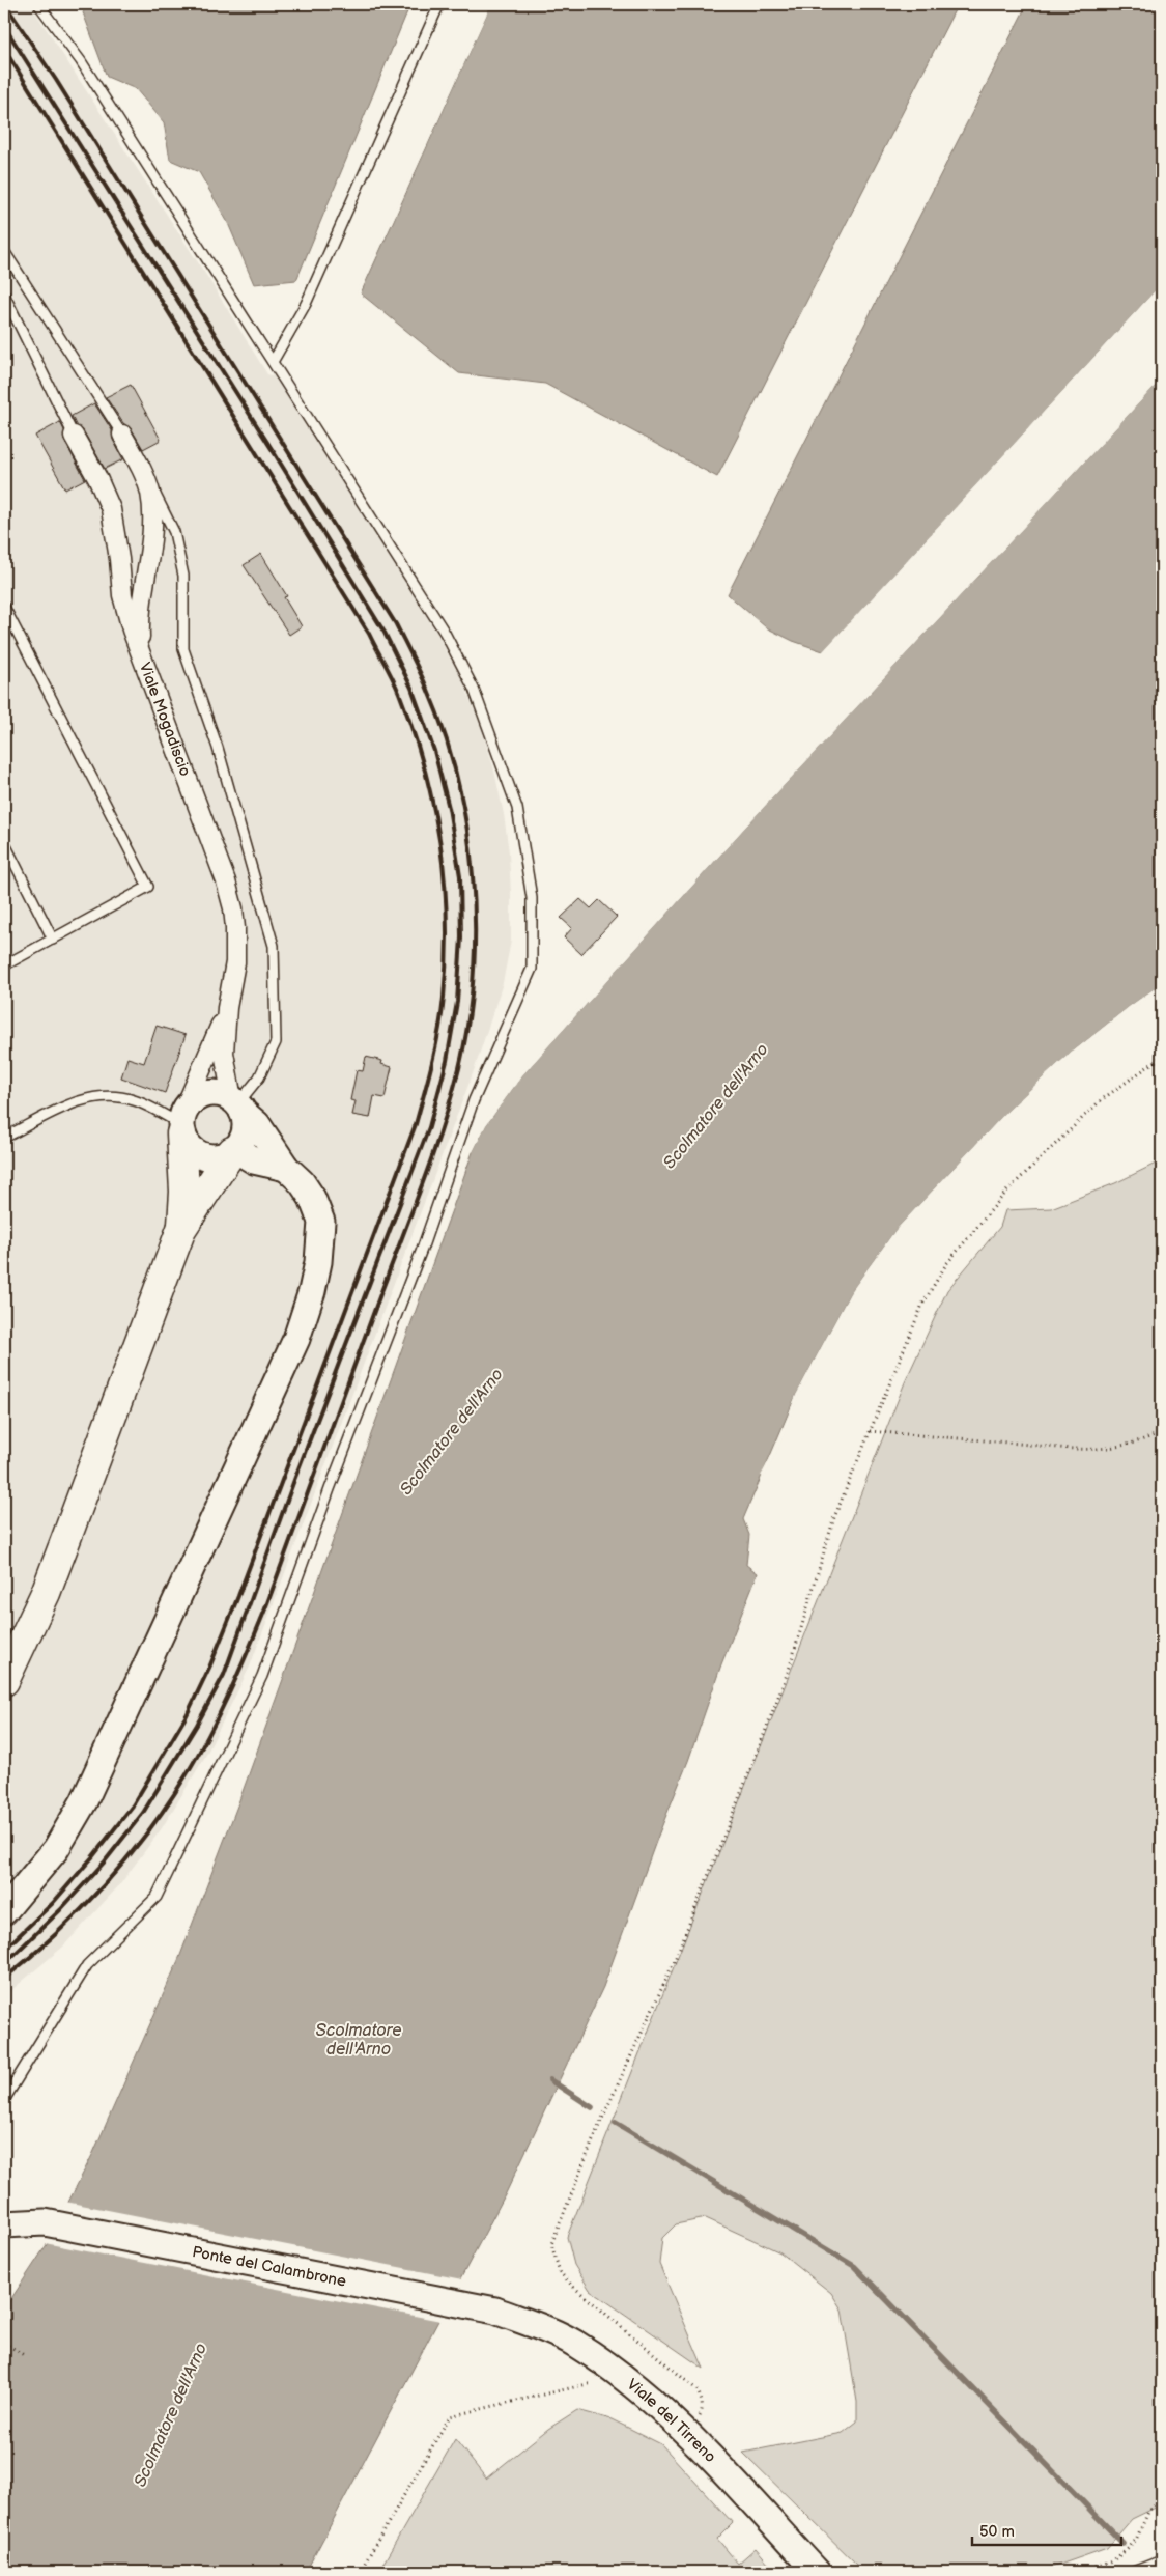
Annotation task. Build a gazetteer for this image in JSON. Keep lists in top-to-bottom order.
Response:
{
  "streets": {
    "street": ["Viale Mogadiscio", "Ponte del Calambrone", "Viale del Tirreno"]
  },
  "crossings": [
    ["Ponte del Calambrone", "Viale del Tirreno"]
  ],
  "water": ["Scolmatore dell'Arno"],
  "scale_bar": "50 m"
}
